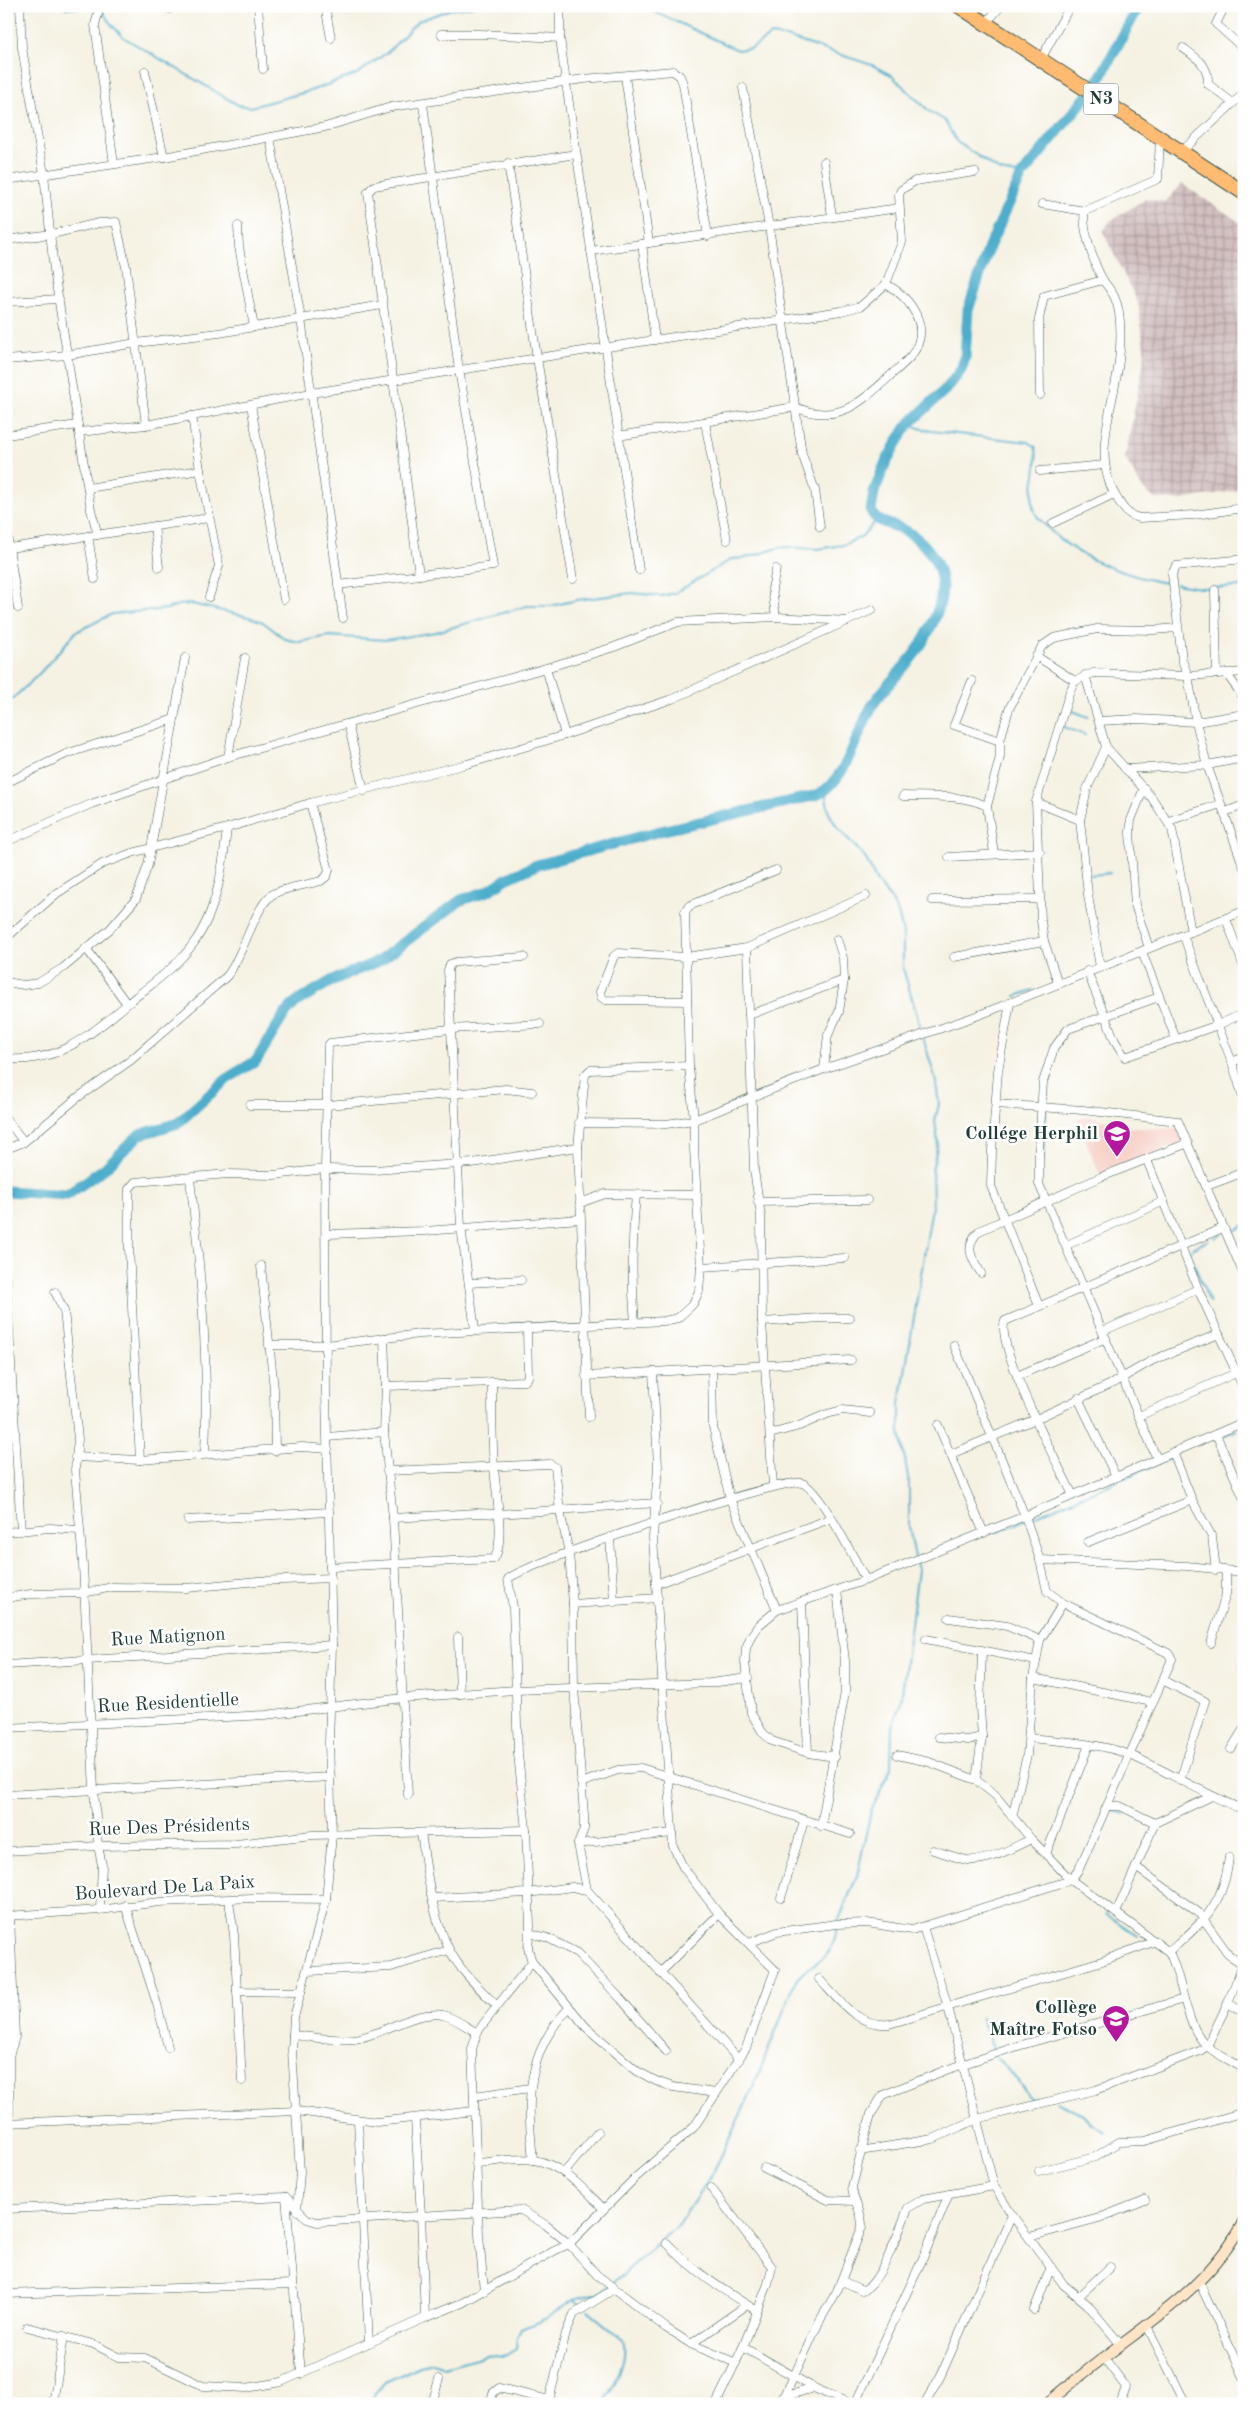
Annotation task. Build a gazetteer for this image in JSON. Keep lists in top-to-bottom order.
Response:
{
  "streets": {
    "highway": ["N3"],
    "street": [
      "Rue Matignon",
      "Rue Residentielle",
      "Rue Des Présidents",
      "Boulevard De La Paix"
    ]
  },
  "places": {
    "school or university": ["Collége Herphil", "Collège Maître Fotso"]
  }
}
